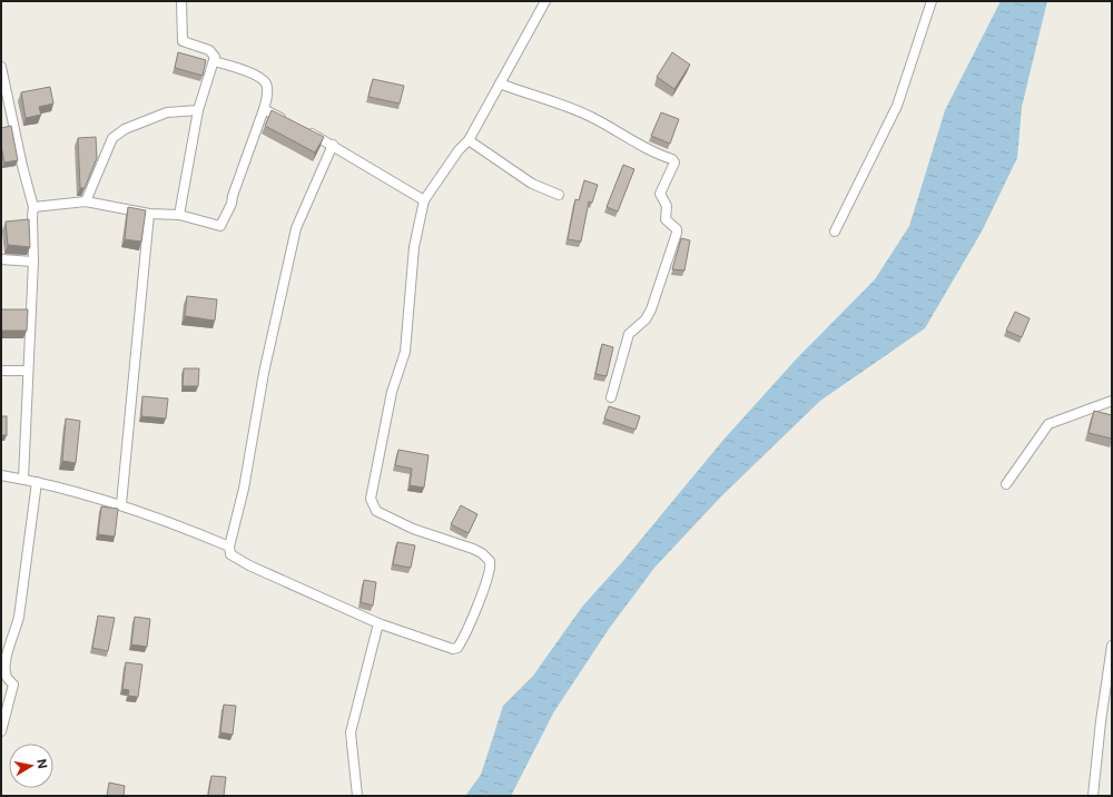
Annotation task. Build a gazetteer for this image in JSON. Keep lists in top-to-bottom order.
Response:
{
  "north": "right"
}
